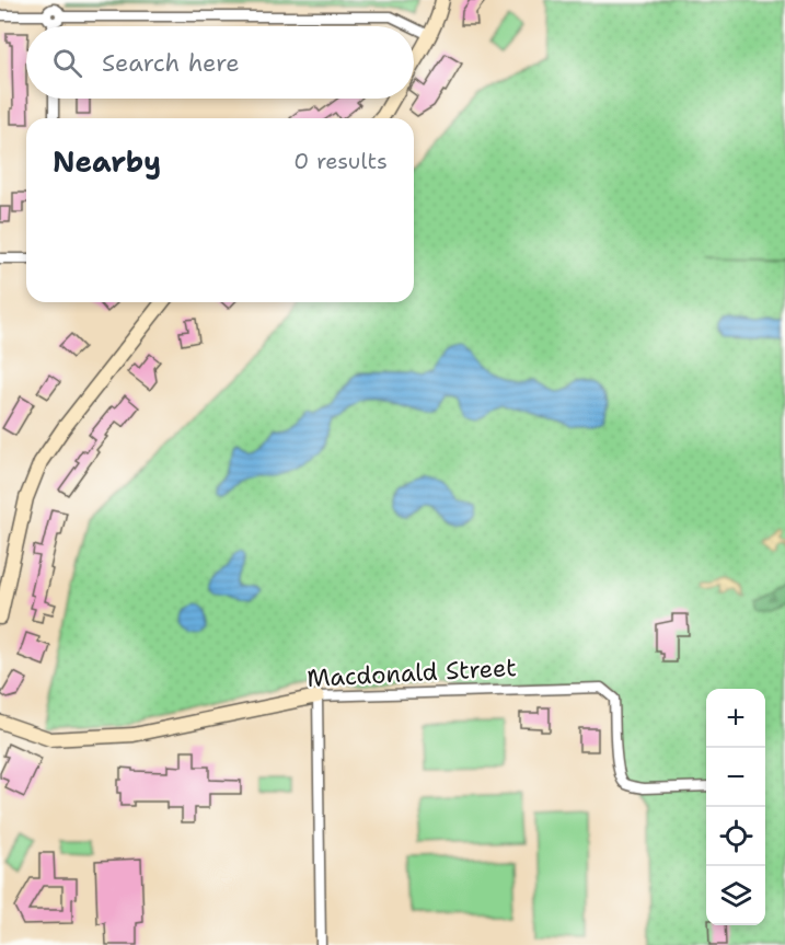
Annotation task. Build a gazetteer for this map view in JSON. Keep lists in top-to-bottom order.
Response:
{
  "streets": {
    "main road": ["Macdonald Street"]
  },
  "page": {
    "search": "Search here",
    "heading": ["Nearby", "0 results"],
    "map_buttons": ["+", "−"]
  }
}
